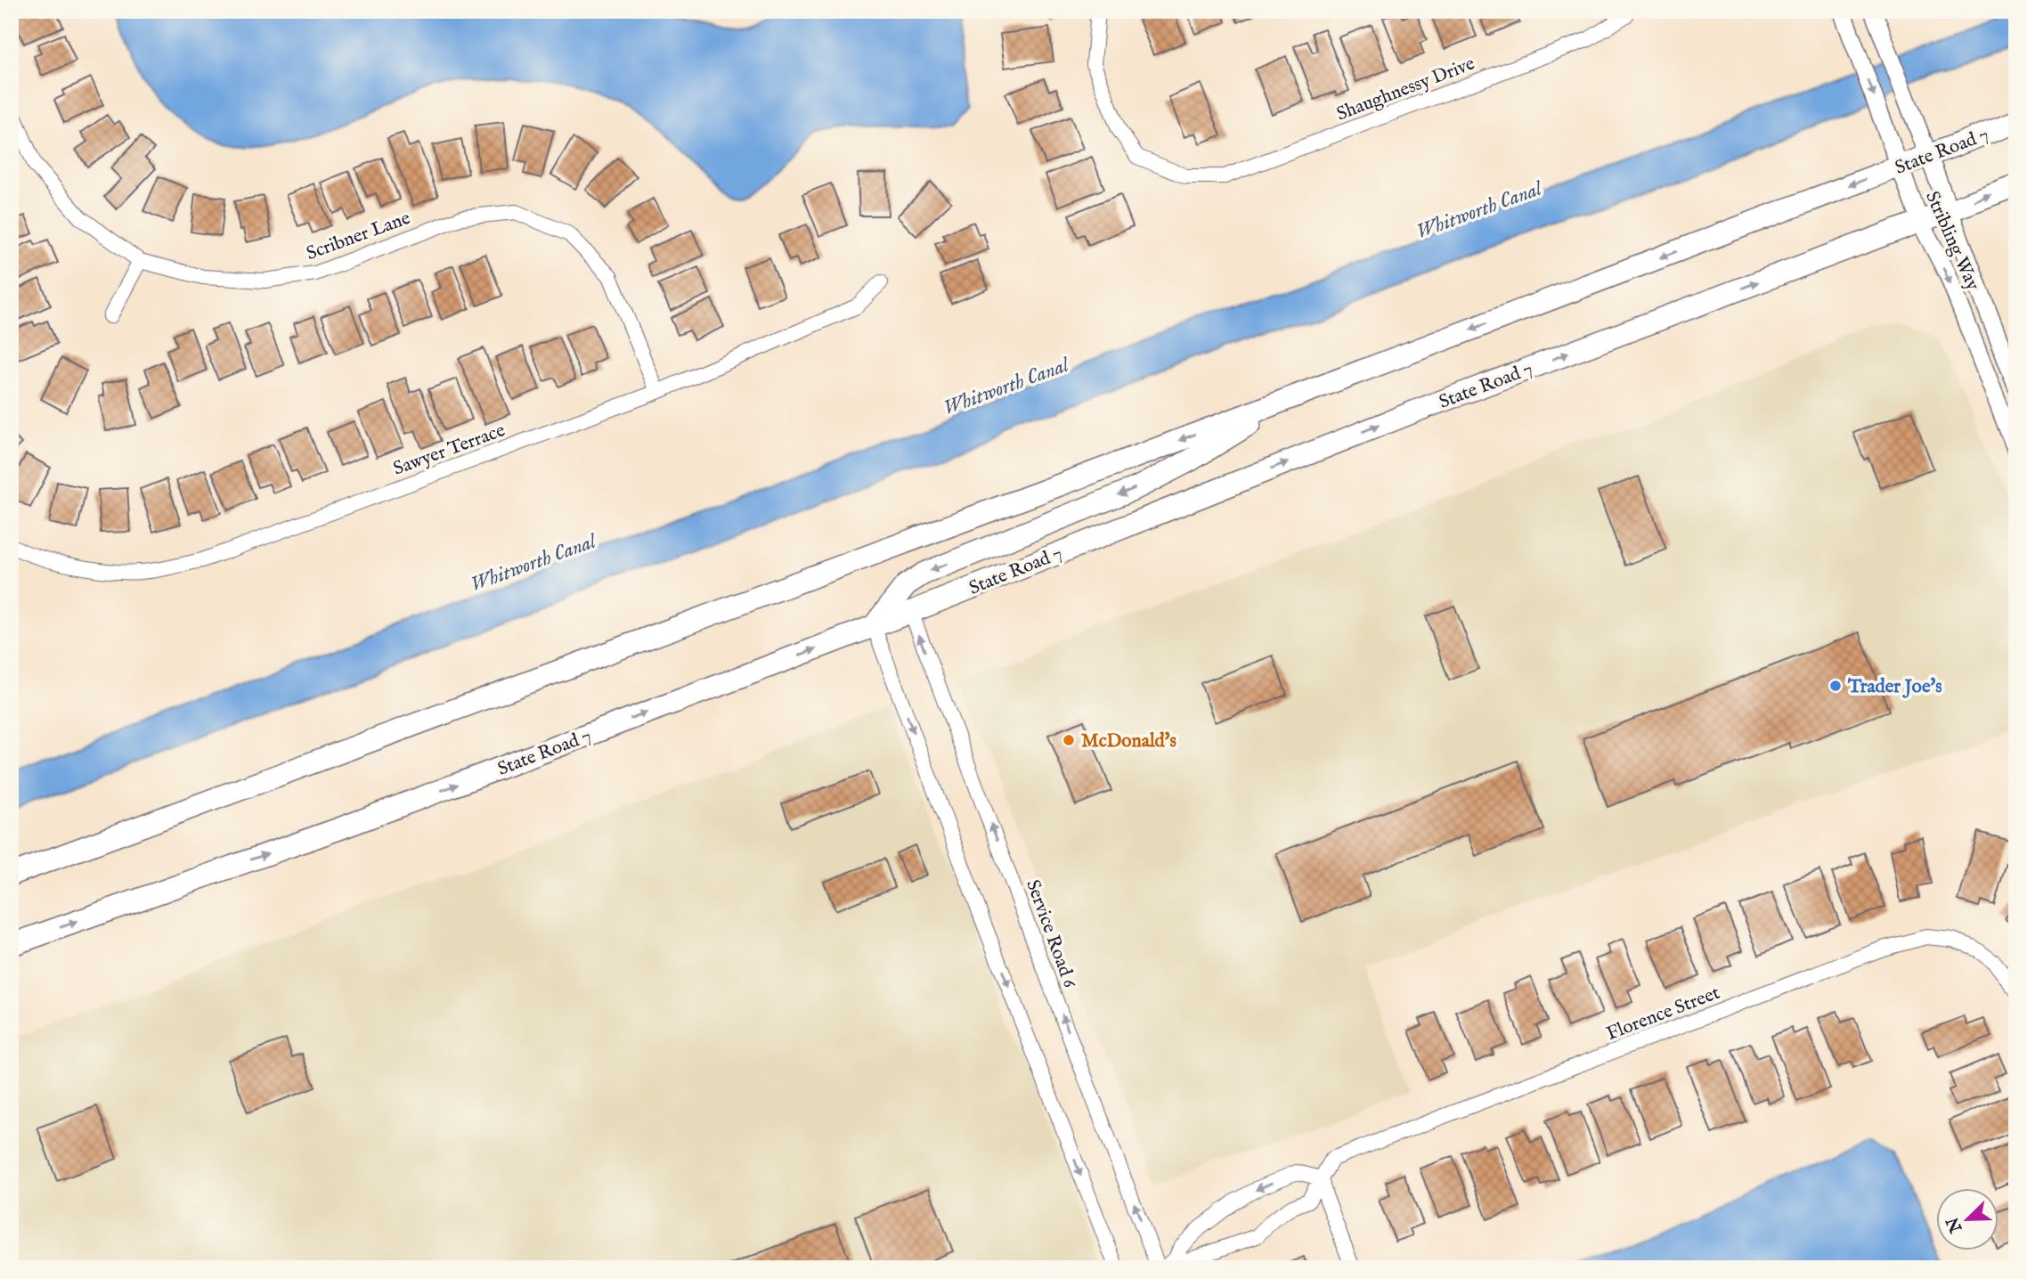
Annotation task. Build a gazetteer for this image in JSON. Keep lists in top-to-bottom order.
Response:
{
  "streets": {
    "main road": ["State Road 7"],
    "street": [
      "Shaughnessy Drive",
      "Scribner Lane",
      "Stribling Way",
      "Sawyer Terrace",
      "Service Road 6",
      "Florence Street"
    ]
  },
  "crossings": [
    ["State Road 7", "Stribling Way"],
    ["State Road 7", "Service Road 6"],
    ["Scribner Lane", "Sawyer Terrace"],
    ["Service Road 6", "Florence Street"]
  ],
  "water": ["Whitworth Canal"],
  "places": ["Trader Joe's", "McDonald's"],
  "north": "bottom left"
}
